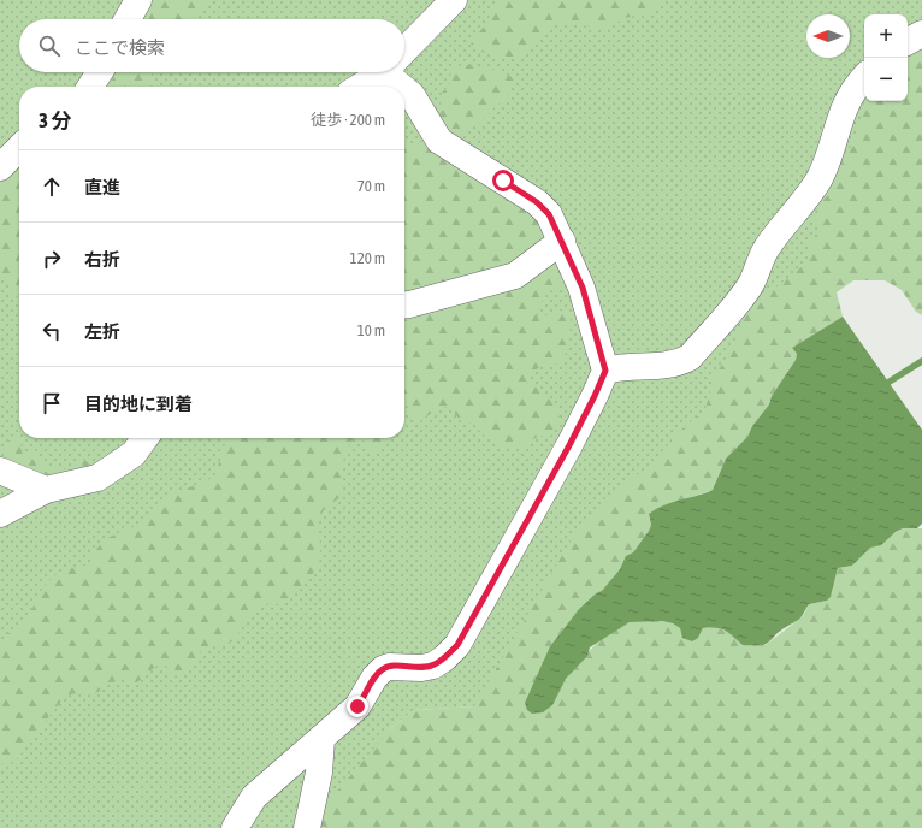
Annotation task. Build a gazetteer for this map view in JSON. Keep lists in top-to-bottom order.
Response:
{
  "north": "left",
  "page": {
    "map_buttons": ["+", "−"],
    "search": "ここで検索",
    "heading": ["3 分", "徒歩 · 200 m"],
    "list": [
      ["直進", "70 m"],
      ["右折", "120 m"],
      ["左折", "10 m"],
      "目的地に到着"
    ]
  }
}
